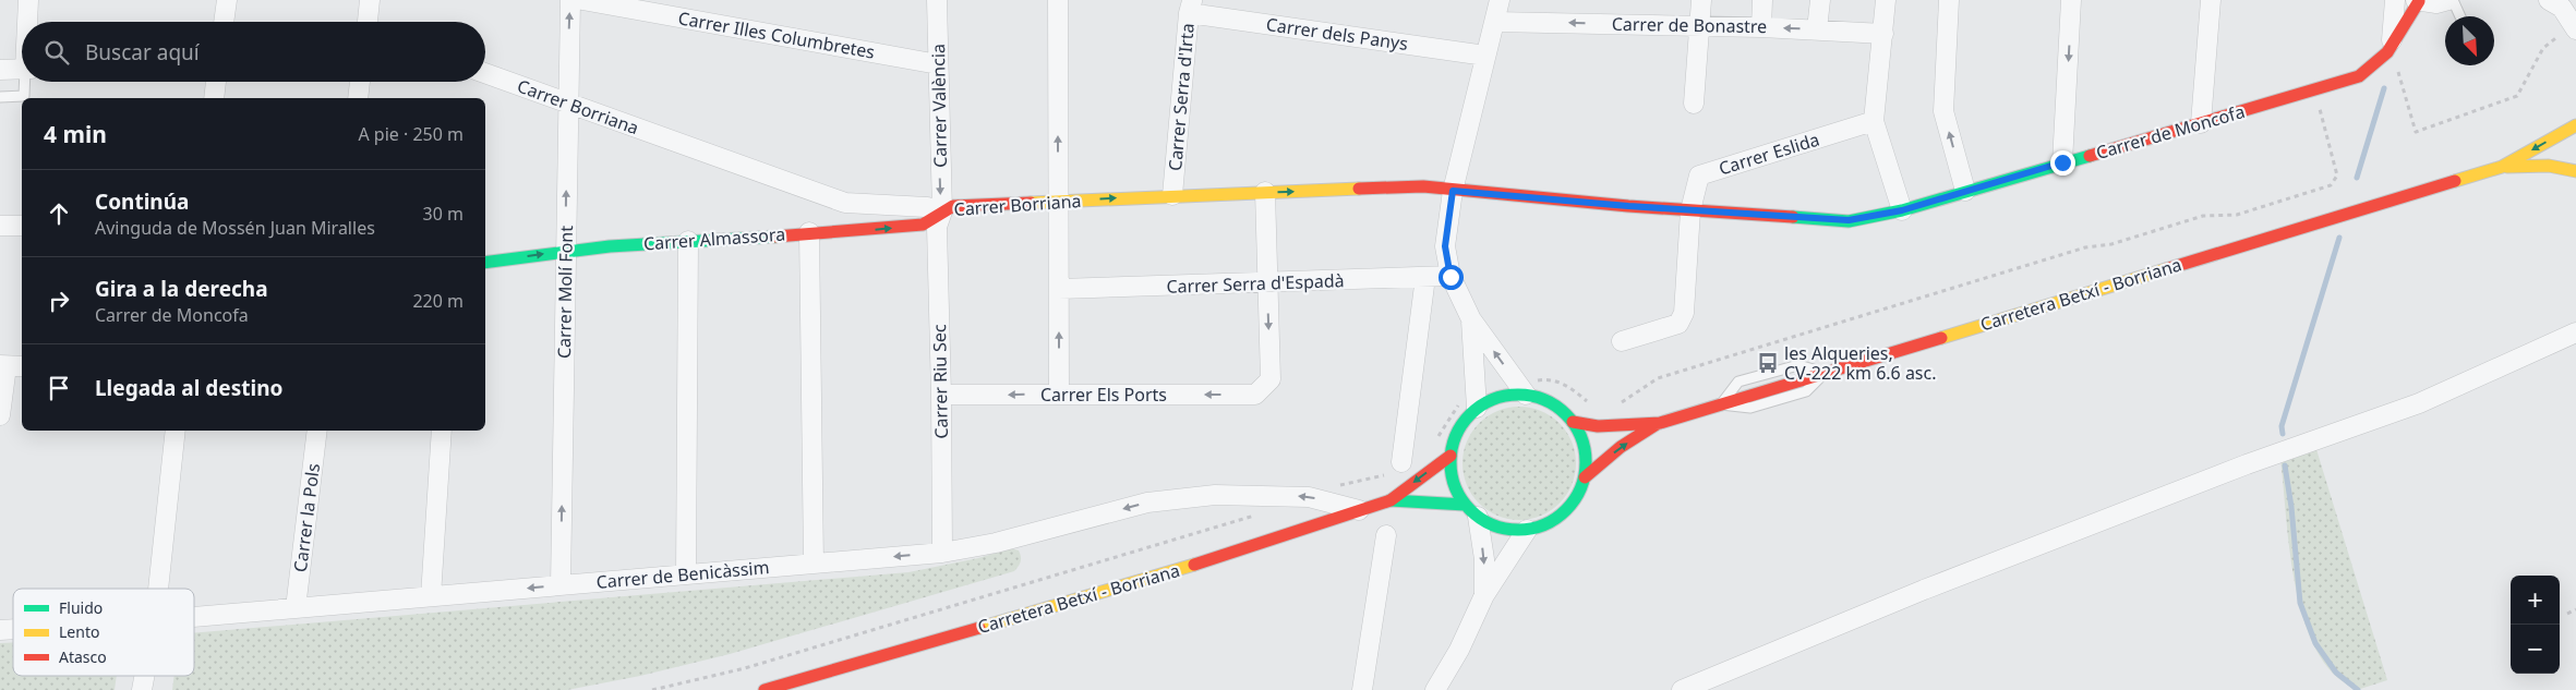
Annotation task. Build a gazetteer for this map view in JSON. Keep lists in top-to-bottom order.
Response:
{
  "streets": {
    "main road": [
      "Carrer Borriana",
      "Carrer de Moncofa",
      "Carrer Almassora",
      "Carretera Betxí - Borriana"
    ],
    "street": [
      "Carrer de Bonastre",
      "Carrer dels Panys",
      "Carrer Illes Columbretes",
      "Carrer Serra d'Irta",
      "Carrer València",
      "Carrer Eslida",
      "Carrer Serra d'Espadà",
      "Carrer Molí Font",
      "Carrer Riu Sec",
      "Carrer Els Ports",
      "Carrer la Pols",
      "Carrer de Benicàssim"
    ]
  },
  "crossings": [
    ["Carrer dels Panys", "Carrer Serra d'Irta"],
    ["Carrer Illes Columbretes", "Carrer València"],
    ["Carrer Serra d'Irta", "Carrer Borriana"],
    ["Carrer València", "Carrer Borriana"],
    ["Carrer València", "Carrer Almassora"],
    ["Carrer València", "Carrer Riu Sec"],
    ["Carrer Borriana", "Carrer de Moncofa"],
    ["Carrer Borriana", "Carrer Almassora"],
    ["Carrer Borriana", "Carrer Molí Font"],
    ["Carrer Borriana", "Carrer Riu Sec"],
    ["Carrer de Moncofa", "Carrer Eslida"],
    ["Carrer Almassora", "Carrer Molí Font"],
    ["Carrer Almassora", "Carrer Riu Sec"],
    ["Carrer Serra d'Espadà", "Carrer Els Ports"],
    ["Carrer Molí Font", "Carrer de Benicàssim"],
    ["Carretera Betxí - Borriana", "Carrer de Benicàssim"],
    ["Carrer Riu Sec", "Carrer Els Ports"],
    ["Carrer Riu Sec", "Carrer de Benicàssim"],
    ["Carrer la Pols", "Carrer de Benicàssim"]
  ],
  "one_way": ["Carrer de Bonastre", "Carrer Almassora", "Carrer de Benicàssim"],
  "places": {
    "bus stop": ["les Alqueries, CV-222 km 6.6 asc."]
  },
  "legend": ["Fluido", "Lento", "Atasco"],
  "north": "bottom right",
  "page": {
    "search": "Buscar aquí",
    "heading": ["4 min", "A pie · 250 m"],
    "list": [
      ["Continúa", "Avinguda de Mossén Juan Miralles", "30 m"],
      ["Gira a la derecha", "Carrer de Moncofa", "220 m"],
      "Llegada al destino"
    ],
    "map_buttons": ["+", "−"]
  }
}
